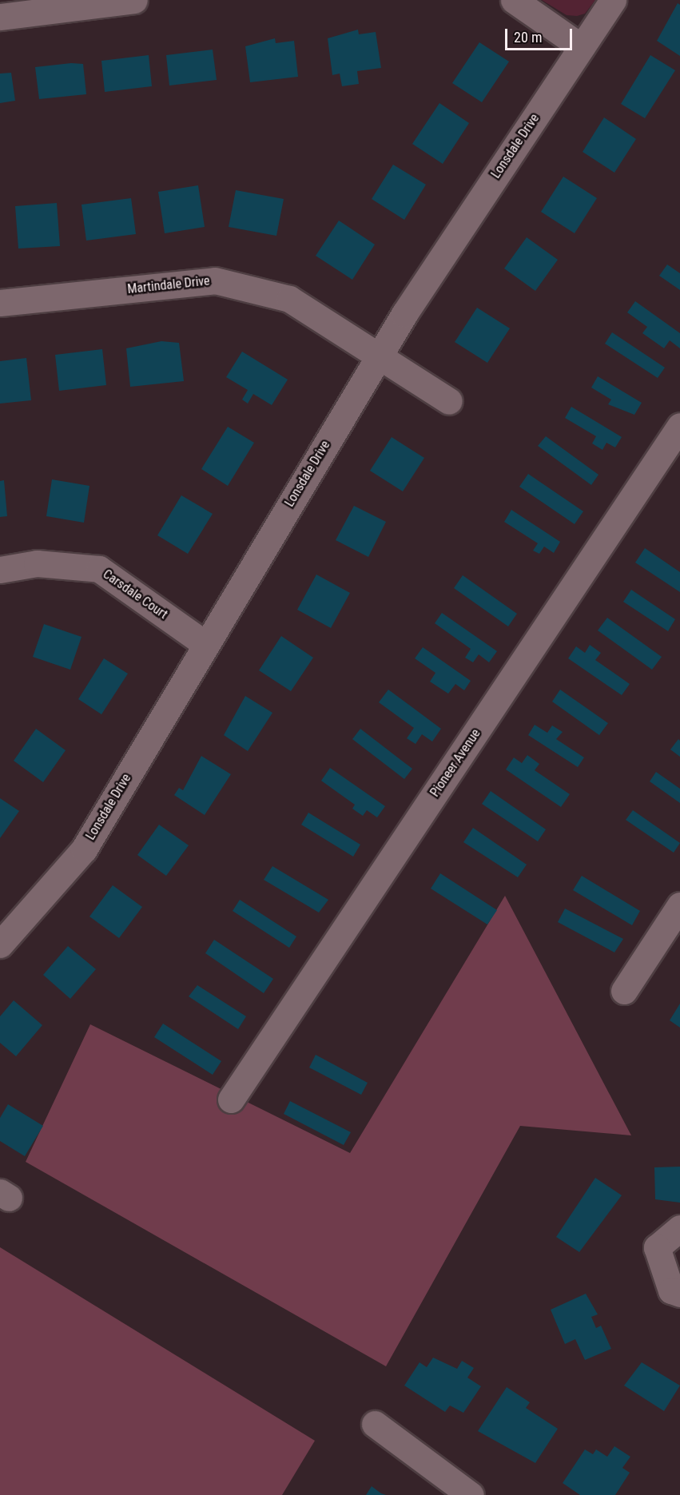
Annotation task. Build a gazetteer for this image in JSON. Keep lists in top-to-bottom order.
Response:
{
  "streets": {
    "street": [
      "Lonsdale Drive",
      "Martindale Drive",
      "Carsdale Court",
      "Pioneer Avenue"
    ]
  },
  "crossings": [
    ["Lonsdale Drive", "Martindale Drive"],
    ["Lonsdale Drive", "Carsdale Court"]
  ],
  "scale_bar": "20 m"
}
